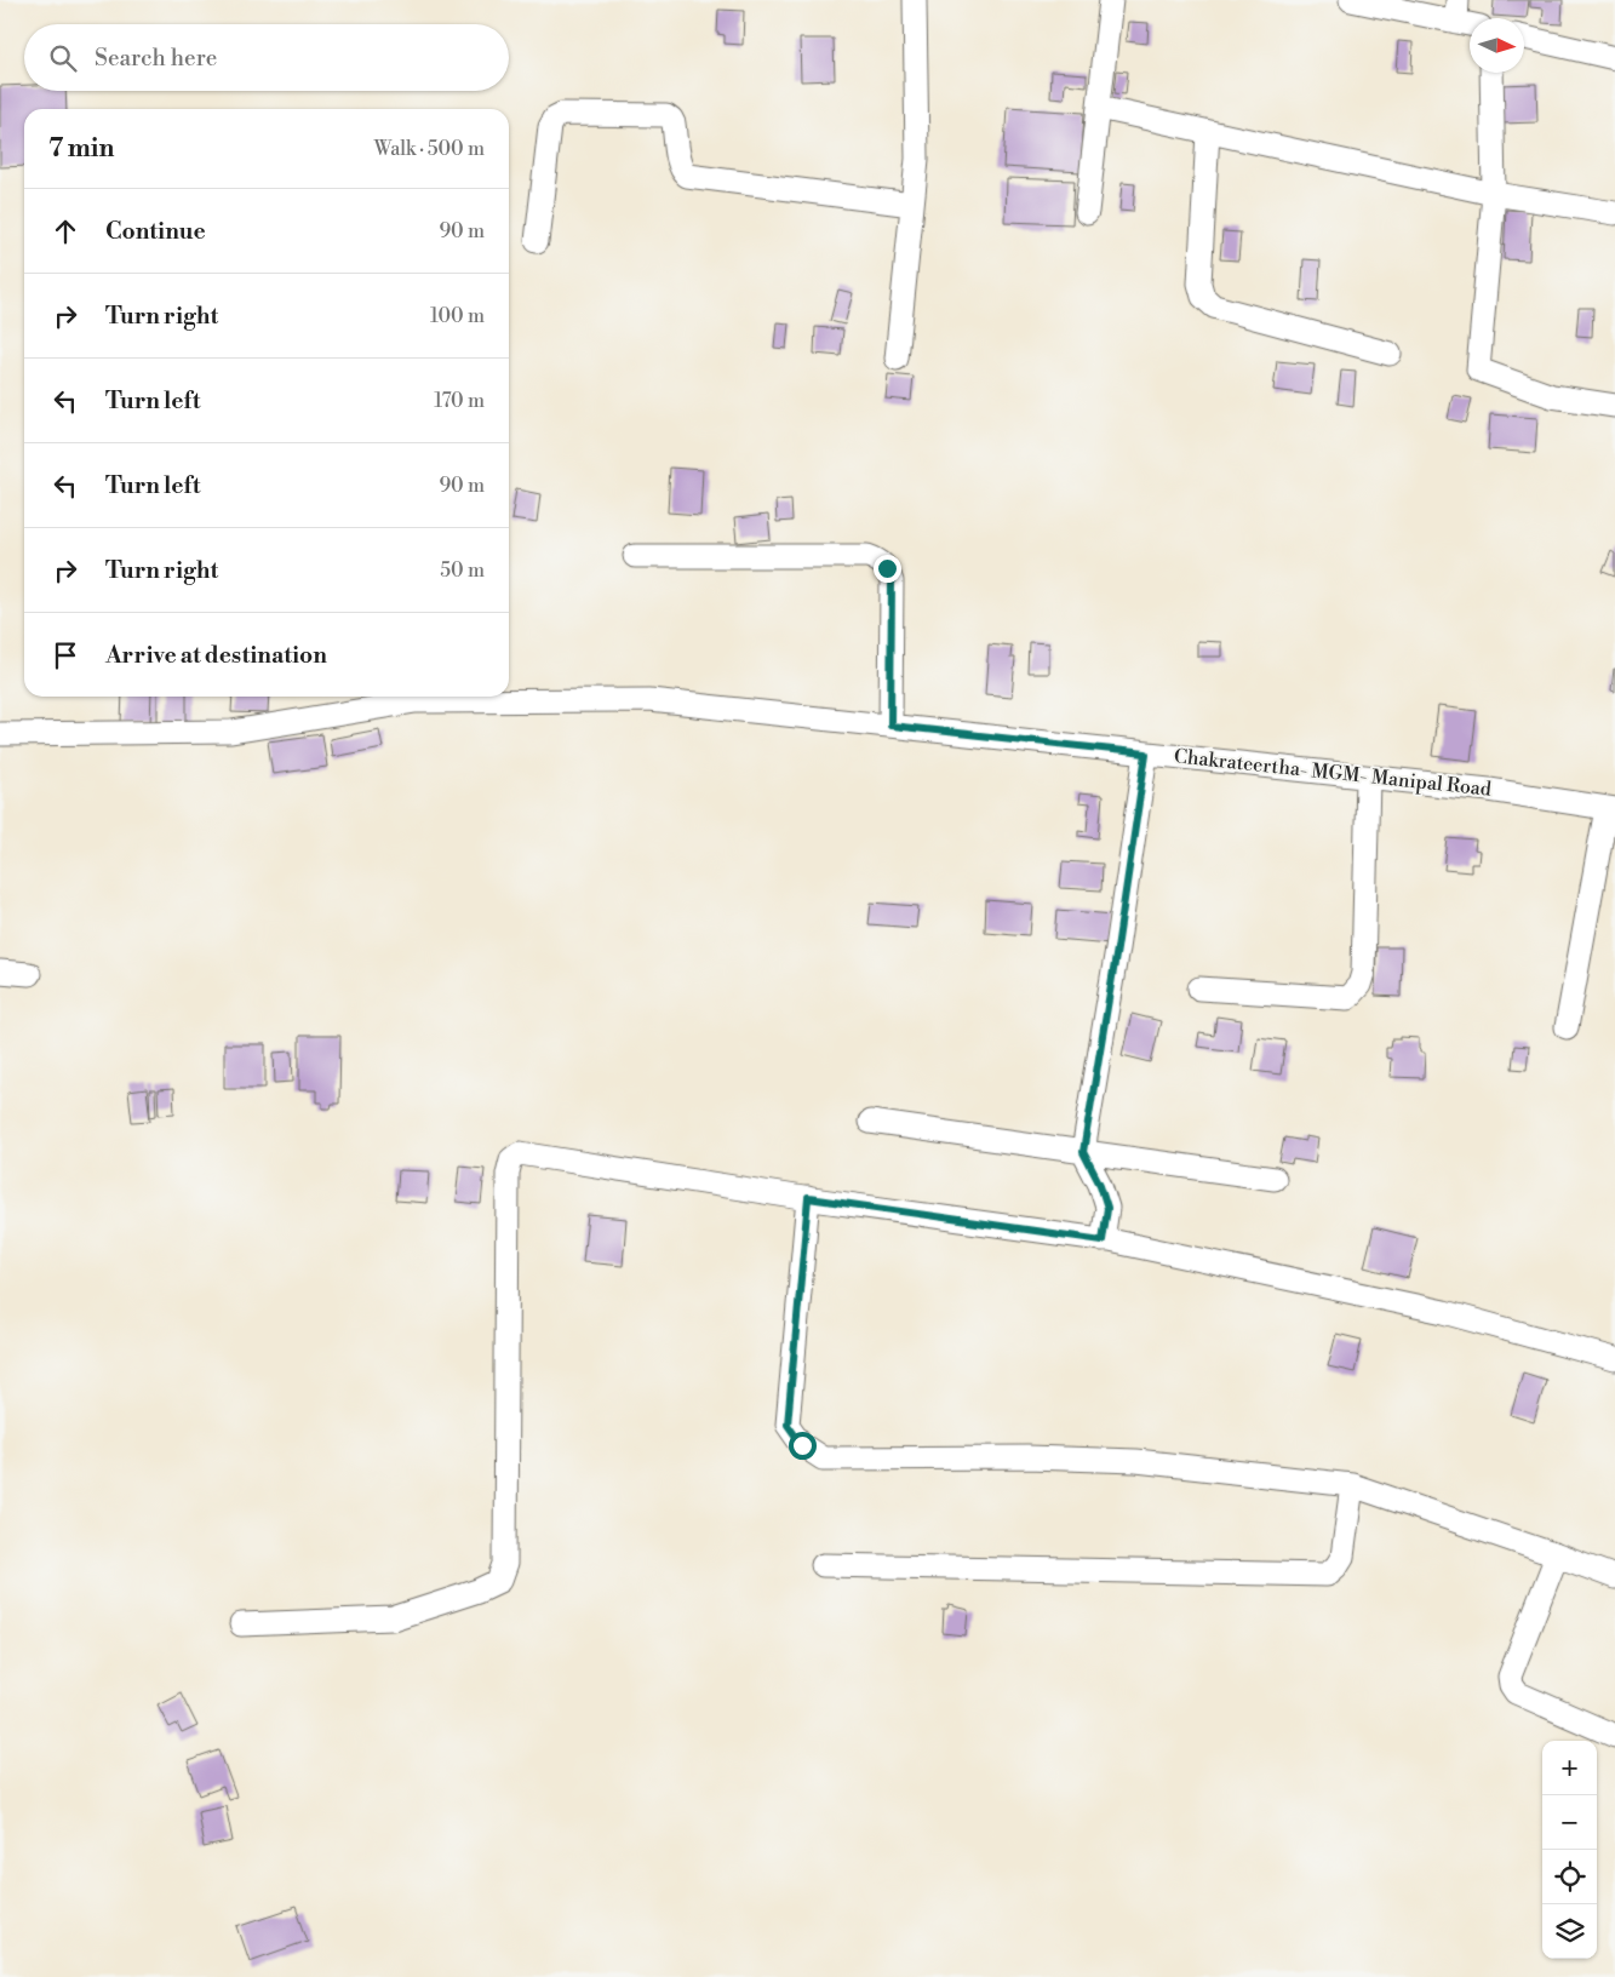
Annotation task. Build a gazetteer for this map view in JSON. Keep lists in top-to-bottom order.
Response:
{
  "streets": {
    "street": ["Chakrateertha- MGM- Manipal Road"]
  },
  "north": "right",
  "page": {
    "search": "Search here",
    "heading": ["7 min", "Walk · 500 m"],
    "list": [
      ["Continue", "90 m"],
      ["Turn right", "100 m"],
      ["Turn left", "170 m"],
      ["Turn left", "90 m"],
      ["Turn right", "50 m"],
      "Arrive at destination"
    ],
    "map_buttons": ["+", "−"]
  }
}
